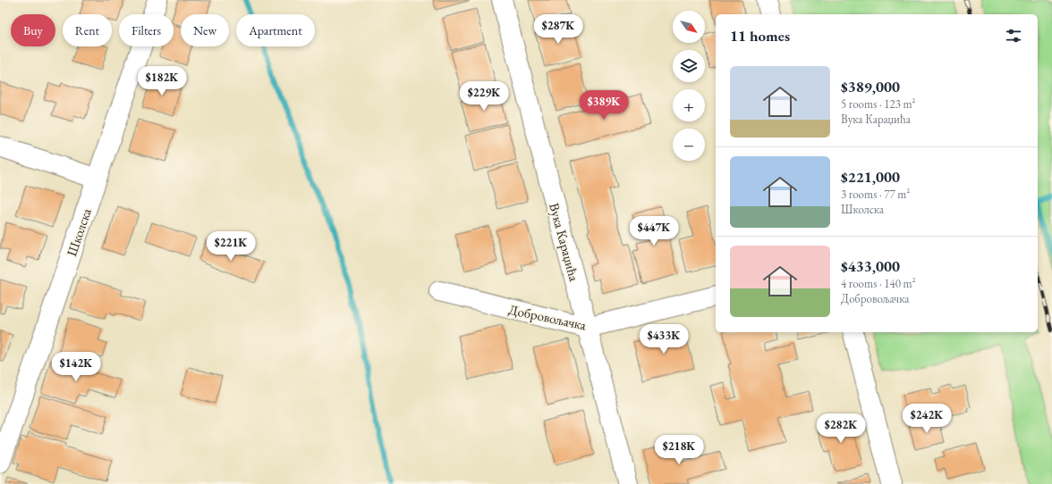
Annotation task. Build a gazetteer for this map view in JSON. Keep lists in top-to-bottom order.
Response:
{
  "streets": {
    "street": ["Школска", "Вука Караџића", "Добровољачка"]
  },
  "crossings": [
    ["Вука Караџића", "Добровољачка"]
  ],
  "north": "bottom right",
  "page": {
    "map_buttons": ["+", "−"],
    "price": [
      "$287K",
      "$182K",
      "$229K",
      "$389K",
      "$447K",
      "$221K",
      "$433K",
      "$142K",
      "$242K",
      "$282K",
      "$218K"
    ],
    "chip": [
      "Buy",
      "Rent",
      "Filters",
      "New",
      "Apartment"
    ],
    "heading": "11 homes",
    "list": [
      {
        "name": "$389,000",
        "note": "5 rooms · 123 m² · Вука Караџића"
      },
      {
        "name": "$221,000",
        "note": "3 rooms · 77 m² · Школска"
      },
      {
        "name": "$433,000",
        "note": "4 rooms · 140 m² · Добровољачка"
      }
    ]
  }
}
